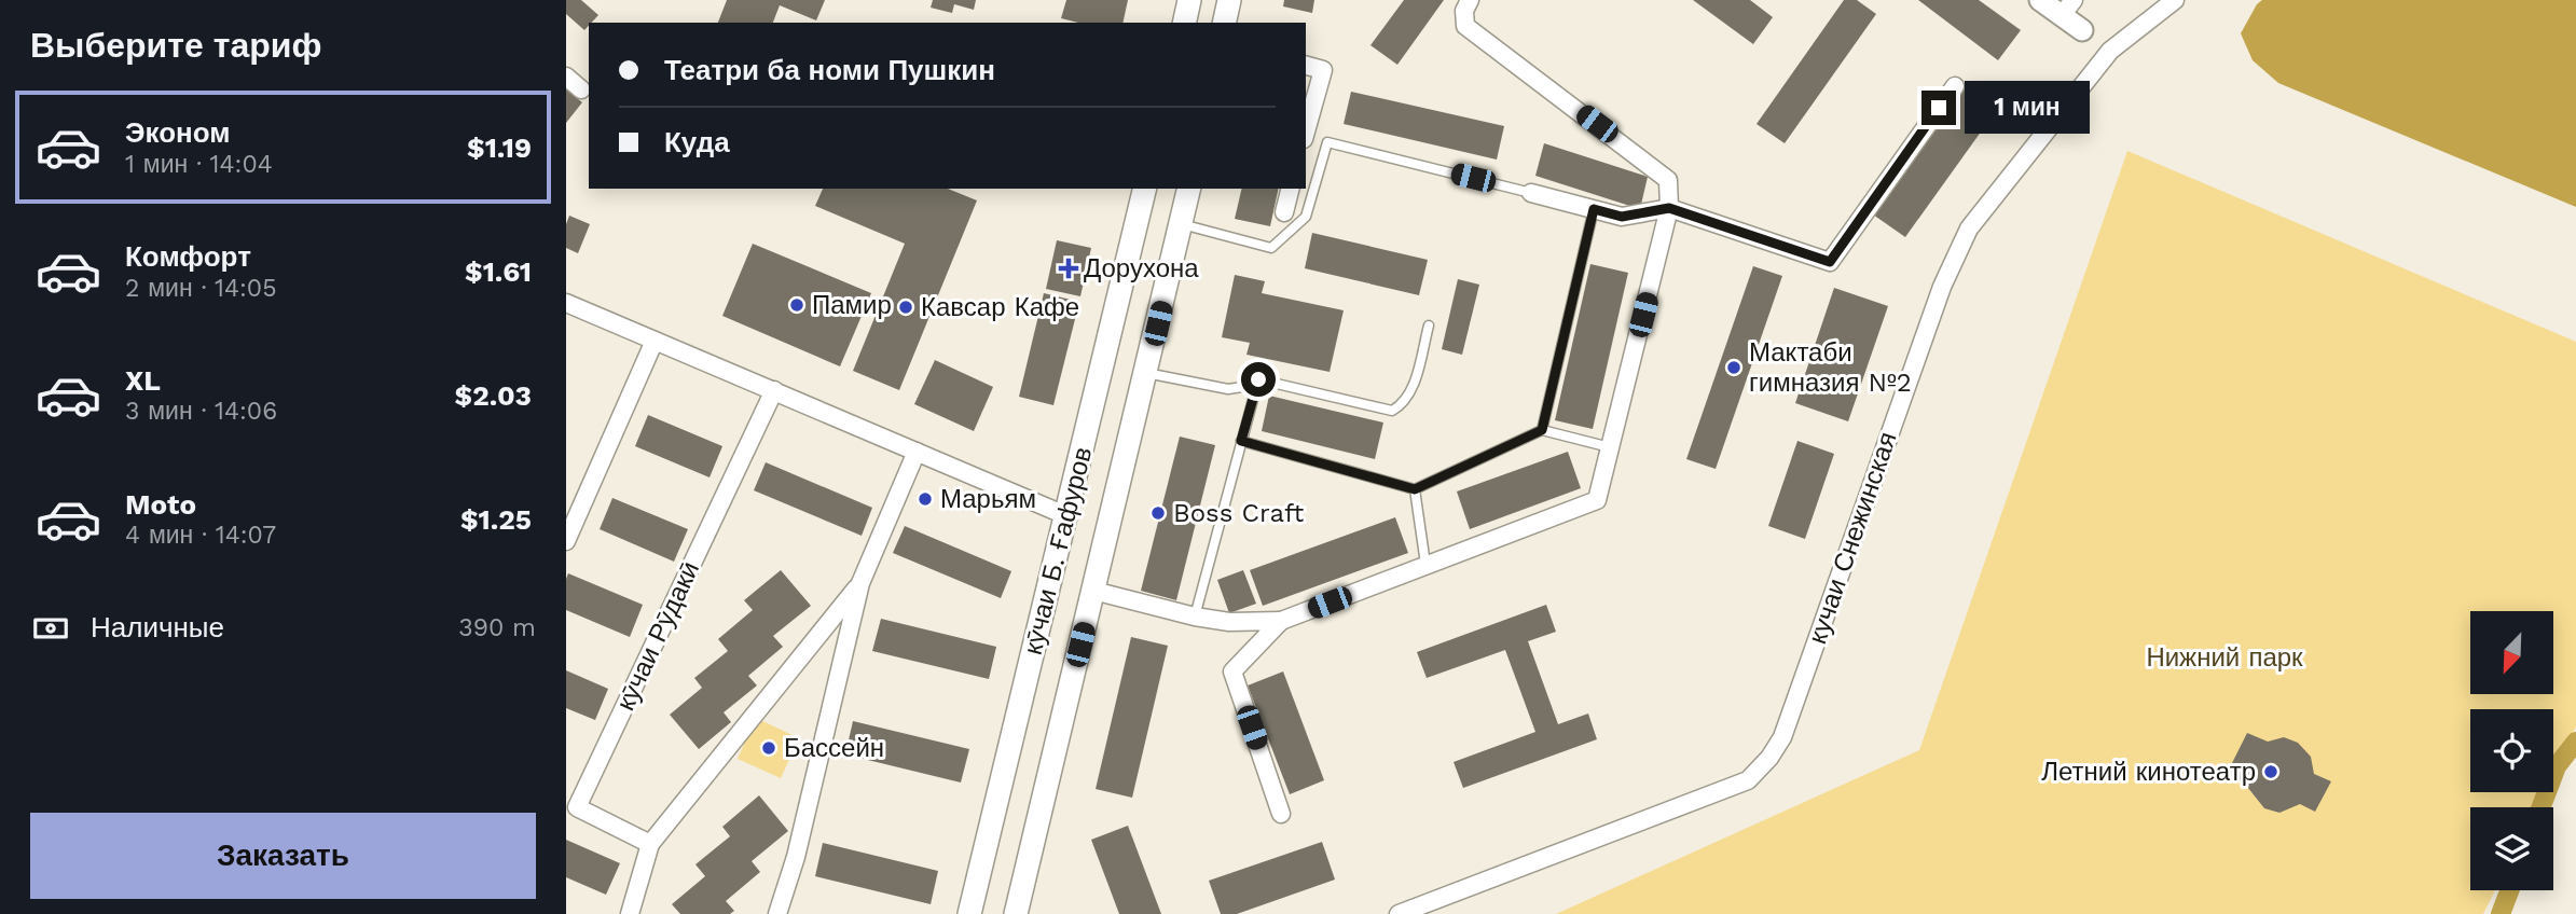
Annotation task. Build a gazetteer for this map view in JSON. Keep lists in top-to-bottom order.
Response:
{
  "streets": {
    "main road": ["кӯчаи Б. Ғафуров"],
    "street": ["кучаи Снежинская", "кӯчаи Рӯдакӣ"]
  },
  "parks": ["Нижний парк"],
  "places": {
    "health": ["Дорухона"],
    "other": [
      "Памир",
      "Кавсар Кафе",
      "Мактаби гимназия №2",
      "Марьям",
      "Boss Craft",
      "Бассейн",
      "Летний кинотеатр"
    ]
  },
  "north": "bottom left",
  "page": {
    "heading": "Выберите тариф",
    "banner": ["Театри ба номи Пушкин", "Куда"],
    "bubble": "1 мин",
    "list": [
      {
        "name": "Эконом",
        "note": "1 мин · 14:04",
        "value": "$1.19"
      },
      {
        "name": "Комфорт",
        "note": "2 мин · 14:05",
        "value": "$1.61"
      },
      {
        "name": "XL",
        "note": "3 мин · 14:06",
        "value": "$2.03"
      },
      {
        "name": "Moto",
        "note": "4 мин · 14:07",
        "value": "$1.25"
      }
    ],
    "pay": ["Наличные", "390 m"],
    "buttons": "Заказать"
  }
}
